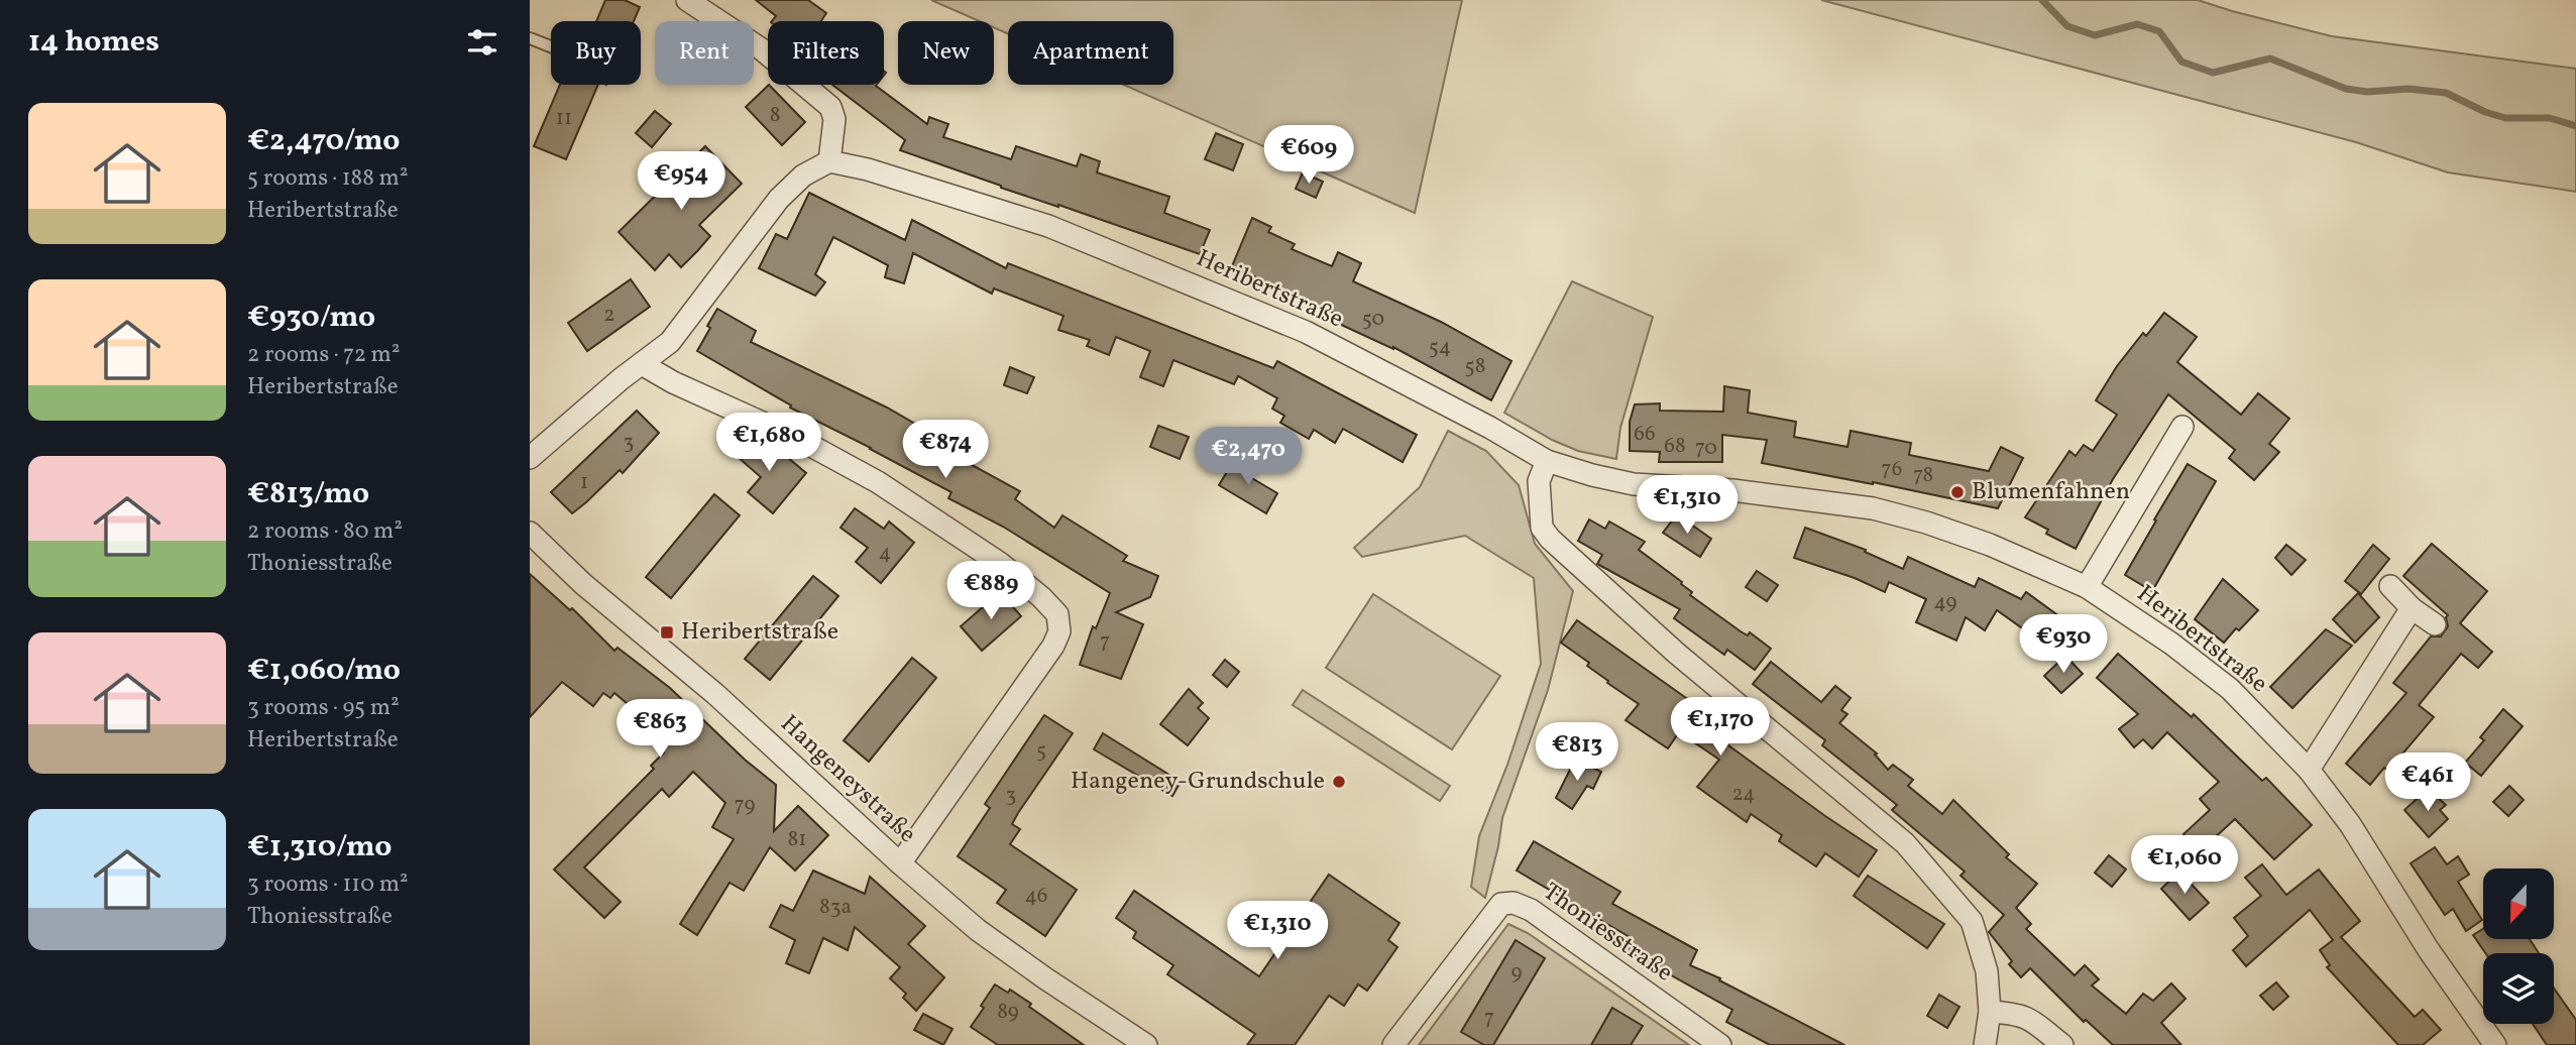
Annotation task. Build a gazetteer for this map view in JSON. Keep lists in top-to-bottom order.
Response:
{
  "streets": {
    "street": ["Heribertstraße", "Hangeneystraße", "Thoniesstraße"]
  },
  "places": {
    "other": ["Blumenfahnen", "Hangeney-Grundschule"],
    "transit": ["Heribertstraße"]
  },
  "house_numbers": [
    "8",
    "11",
    "2",
    "50",
    "54",
    "58",
    "66",
    "3",
    "68",
    "70",
    "76",
    "78",
    "1",
    "4",
    "49",
    "7",
    "5",
    "24",
    "3",
    "79",
    "81",
    "46",
    "83a",
    "9",
    "89",
    "7"
  ],
  "north": "bottom",
  "page": {
    "heading": "14 homes",
    "chip": [
      "Buy",
      "Rent",
      "Filters",
      "New",
      "Apartment"
    ],
    "list": [
      {
        "name": "€2,470/mo",
        "note": "5 rooms · 188 m² · Heribertstraße"
      },
      {
        "name": "€930/mo",
        "note": "2 rooms · 72 m² · Heribertstraße"
      },
      {
        "name": "€813/mo",
        "note": "2 rooms · 80 m² · Thoniesstraße"
      },
      {
        "name": "€1,060/mo",
        "note": "3 rooms · 95 m² · Heribertstraße"
      },
      {
        "name": "€1,310/mo",
        "note": "3 rooms · 110 m² · Thoniesstraße"
      }
    ],
    "price": [
      "€609",
      "€954",
      "€1,680",
      "€874",
      "€2,470",
      "€1,310",
      "€889",
      "€930",
      "€1,170",
      "€863",
      "€813",
      "€461",
      "€1,060",
      "€1,310"
    ]
  }
}
